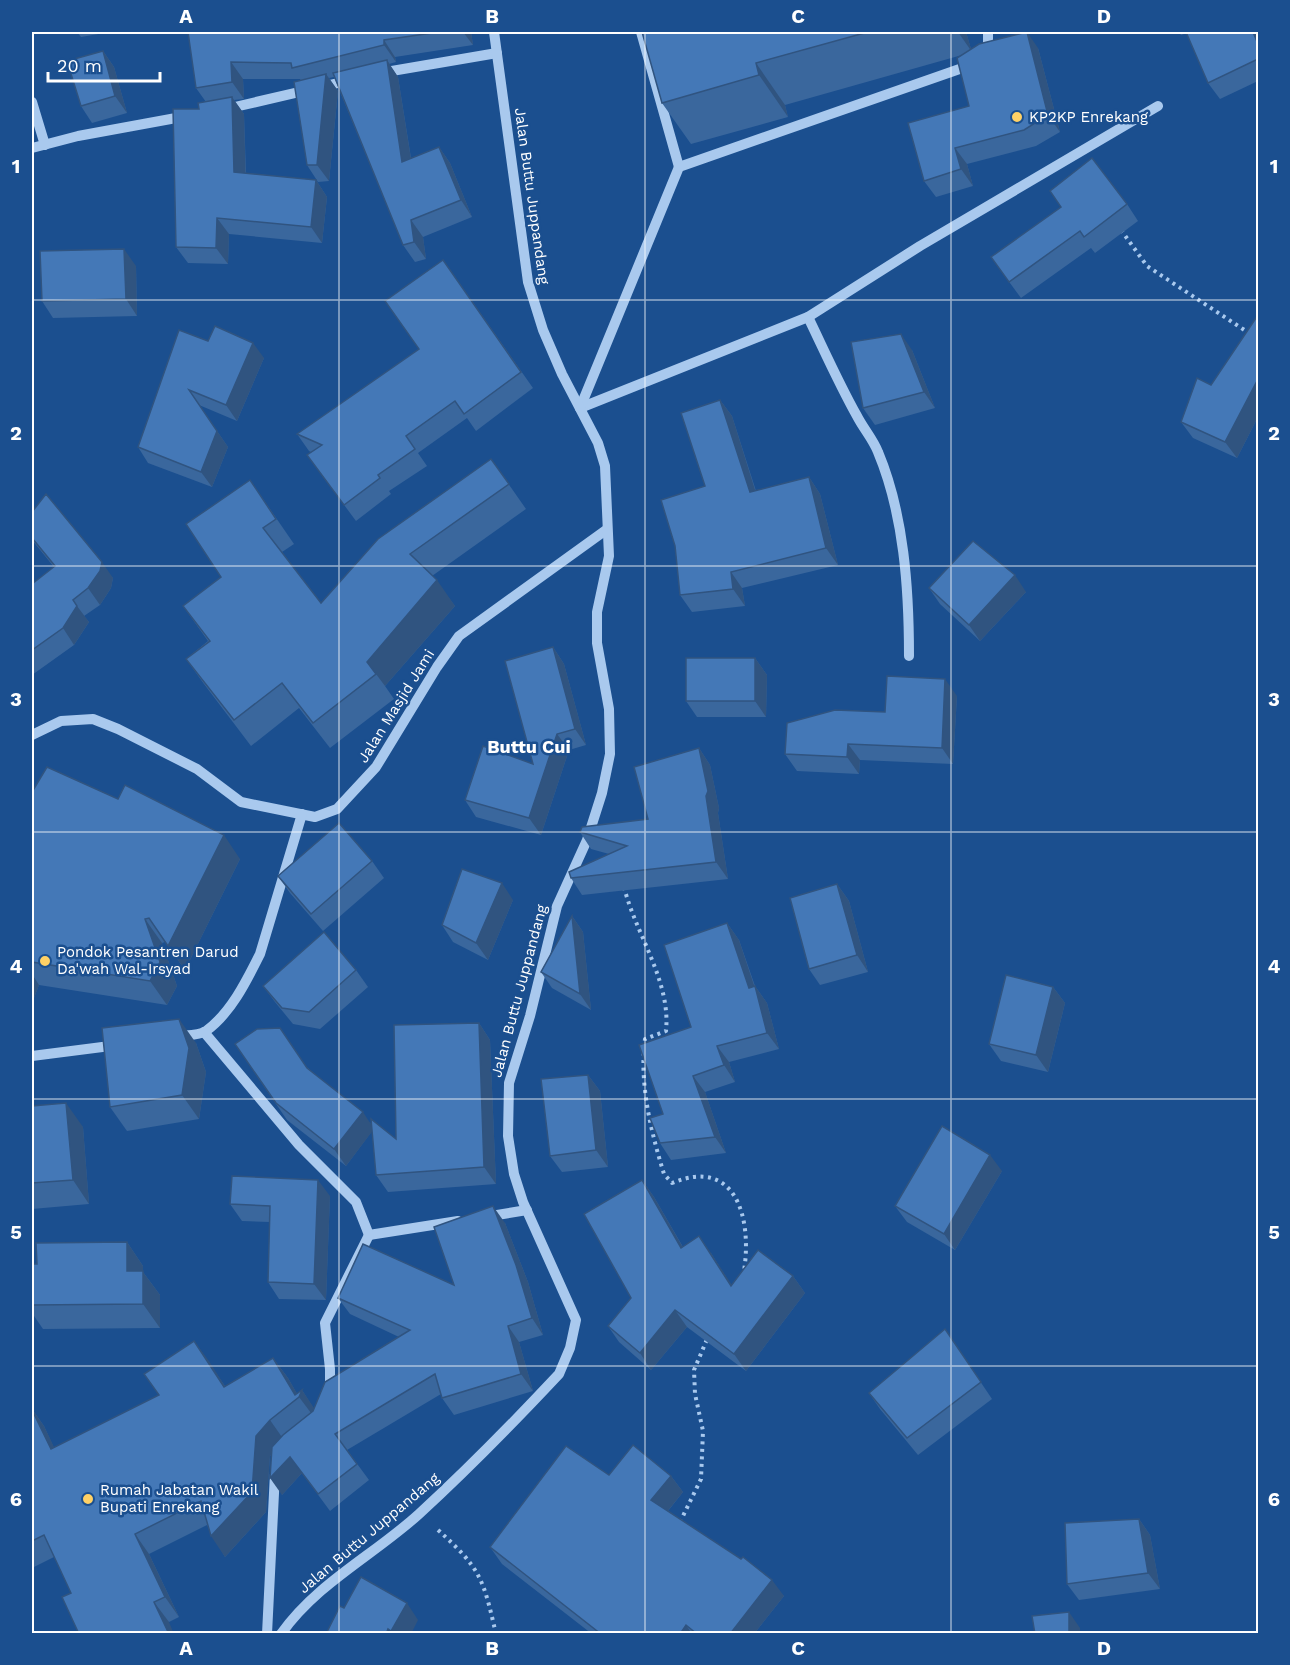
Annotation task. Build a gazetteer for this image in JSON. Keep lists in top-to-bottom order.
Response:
{
  "streets": {
    "street": ["Jalan Buttu Juppandang", "Jalan Masjid Jami"]
  },
  "crossings": [
    ["Jalan Buttu Juppandang", "Jalan Masjid Jami"]
  ],
  "districts": ["Buttu Cui"],
  "places": ["KP2KP Enrekang", "Pondok Pesantren Darud Da'wah Wal-Irsyad", "Rumah Jabatan Wakil Bupati Enrekang"],
  "scale_bar": "20 m",
  "grid": {
    "columns": [
      "A",
      "B",
      "C",
      "D"
    ],
    "rows": [
      "1",
      "2",
      "3",
      "4",
      "5",
      "6"
    ]
  }
}
